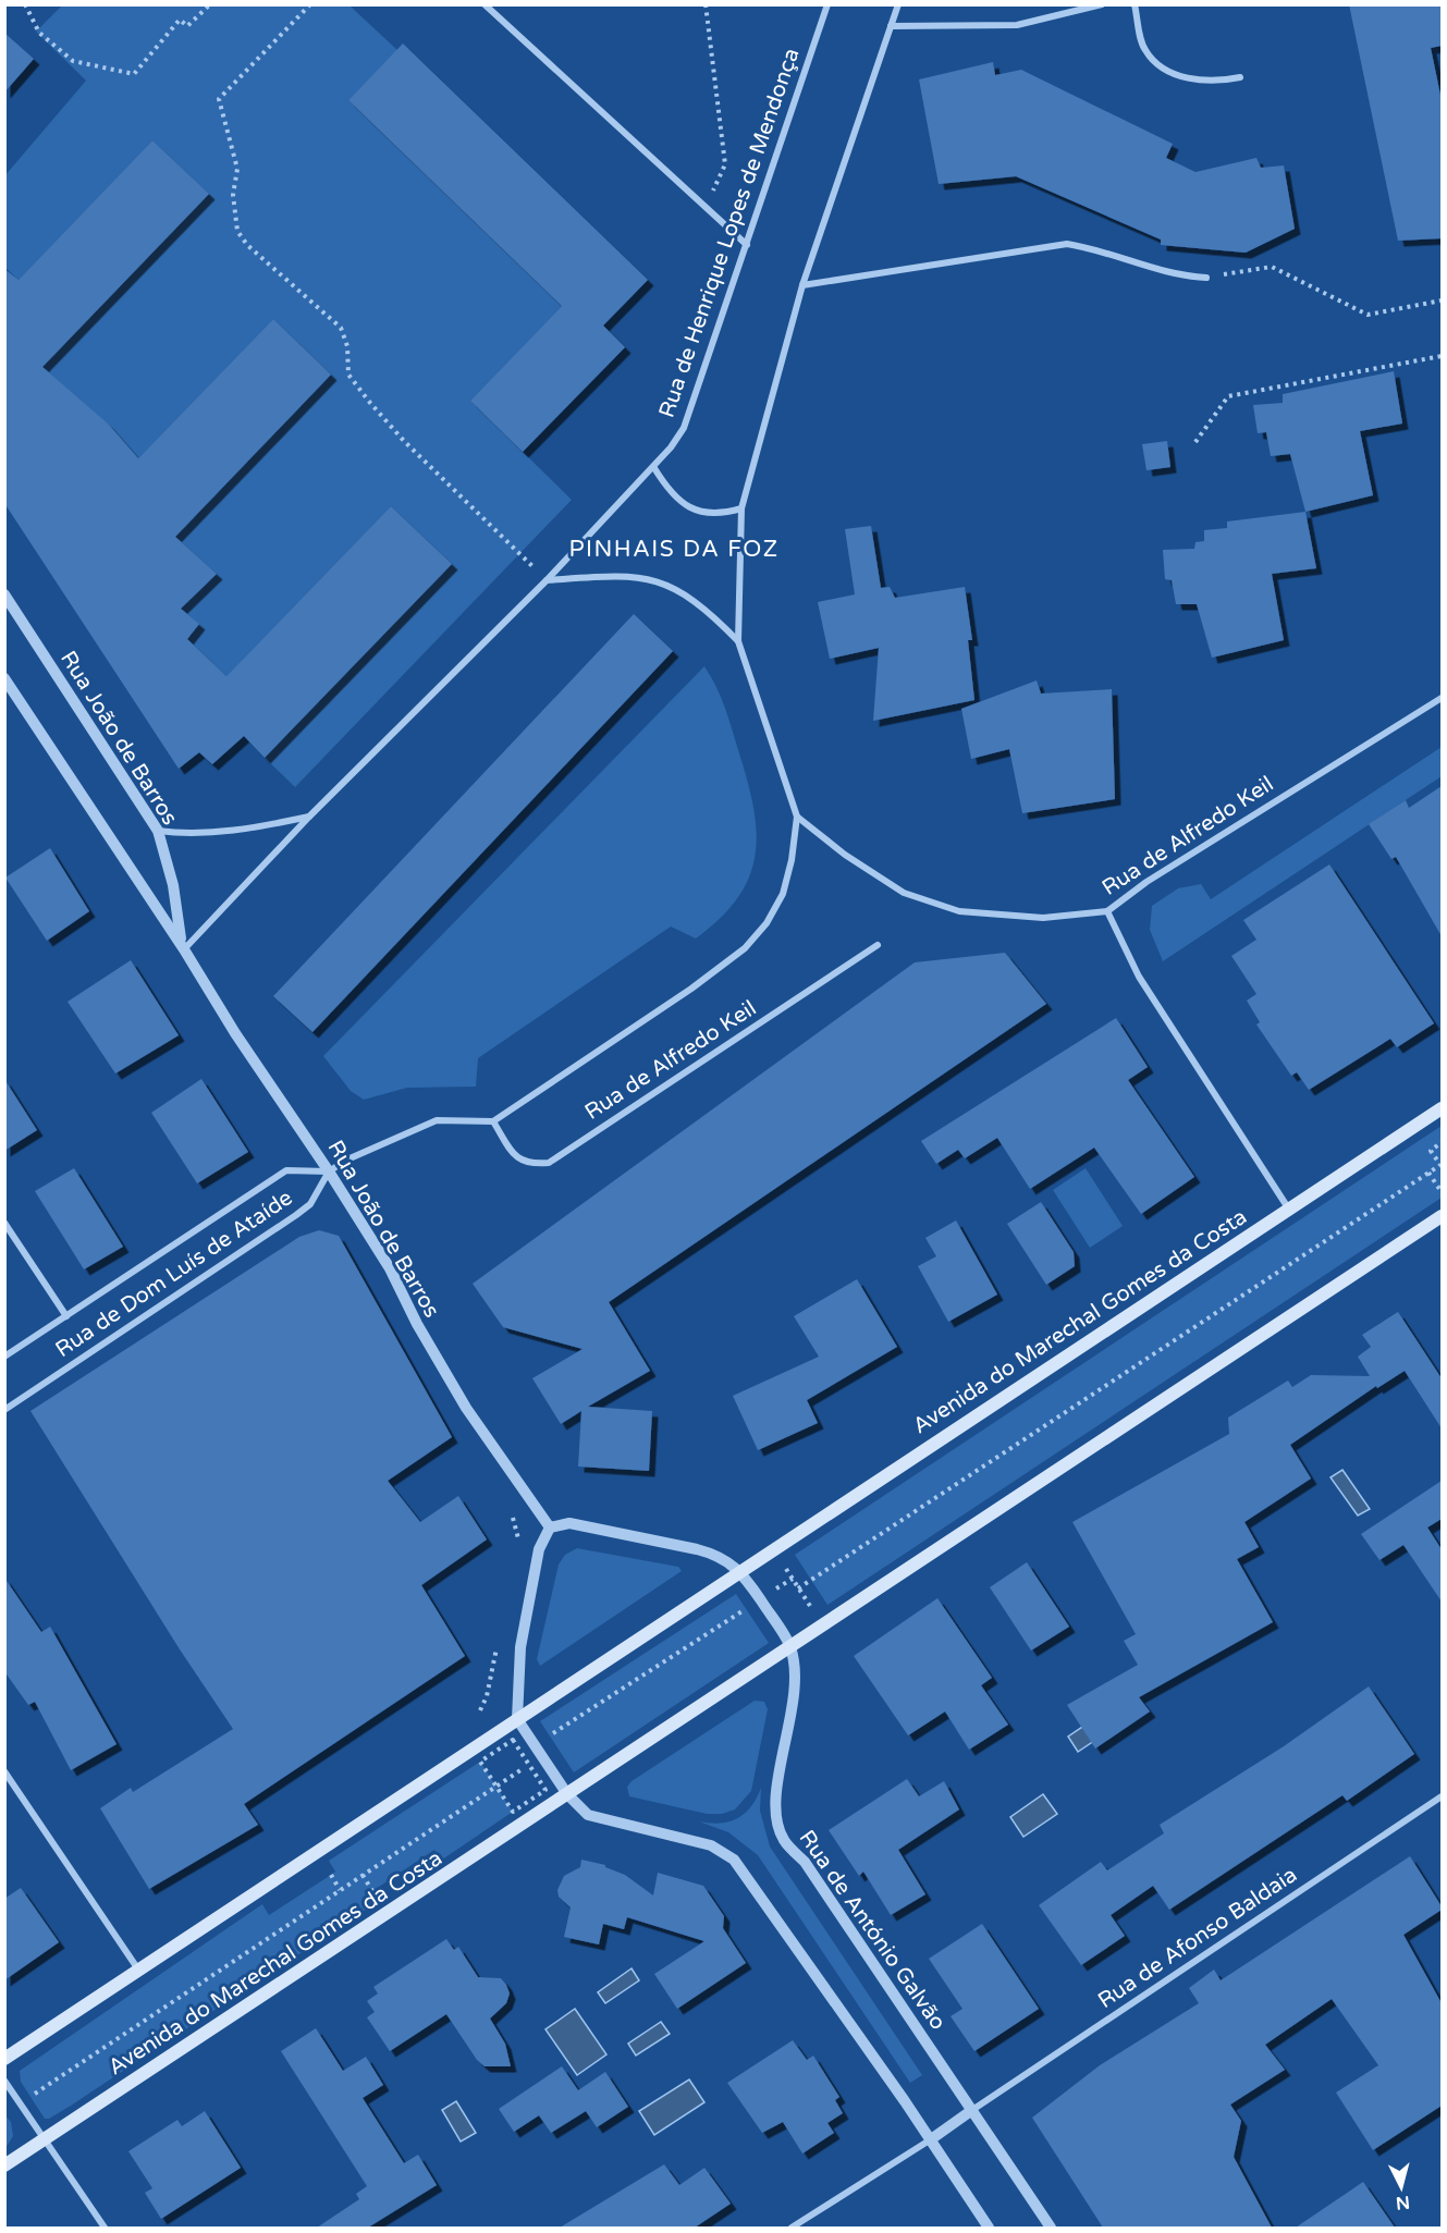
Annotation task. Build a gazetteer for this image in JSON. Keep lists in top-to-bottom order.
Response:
{
  "streets": {
    "main road": ["Avenida do Marechal Gomes da Costa"],
    "street": [
      "Rua de Henrique Lopes de Mendonça",
      "Rua João de Barros",
      "Rua de Alfredo Keil",
      "Rua de Dom Luís de Ataíde",
      "Rua de António Galvão",
      "Rua de Afonso Baldaia"
    ]
  },
  "crossings": [
    ["Rua de Henrique Lopes de Mendonça", "Rua João de Barros"],
    ["Rua João de Barros", "Rua de Dom Luís de Ataíde"],
    ["Avenida do Marechal Gomes da Costa", "Rua de António Galvão"],
    ["Rua de António Galvão", "Rua de Afonso Baldaia"]
  ],
  "districts": ["PINHAIS DA FOZ"],
  "north": "bottom"
}
